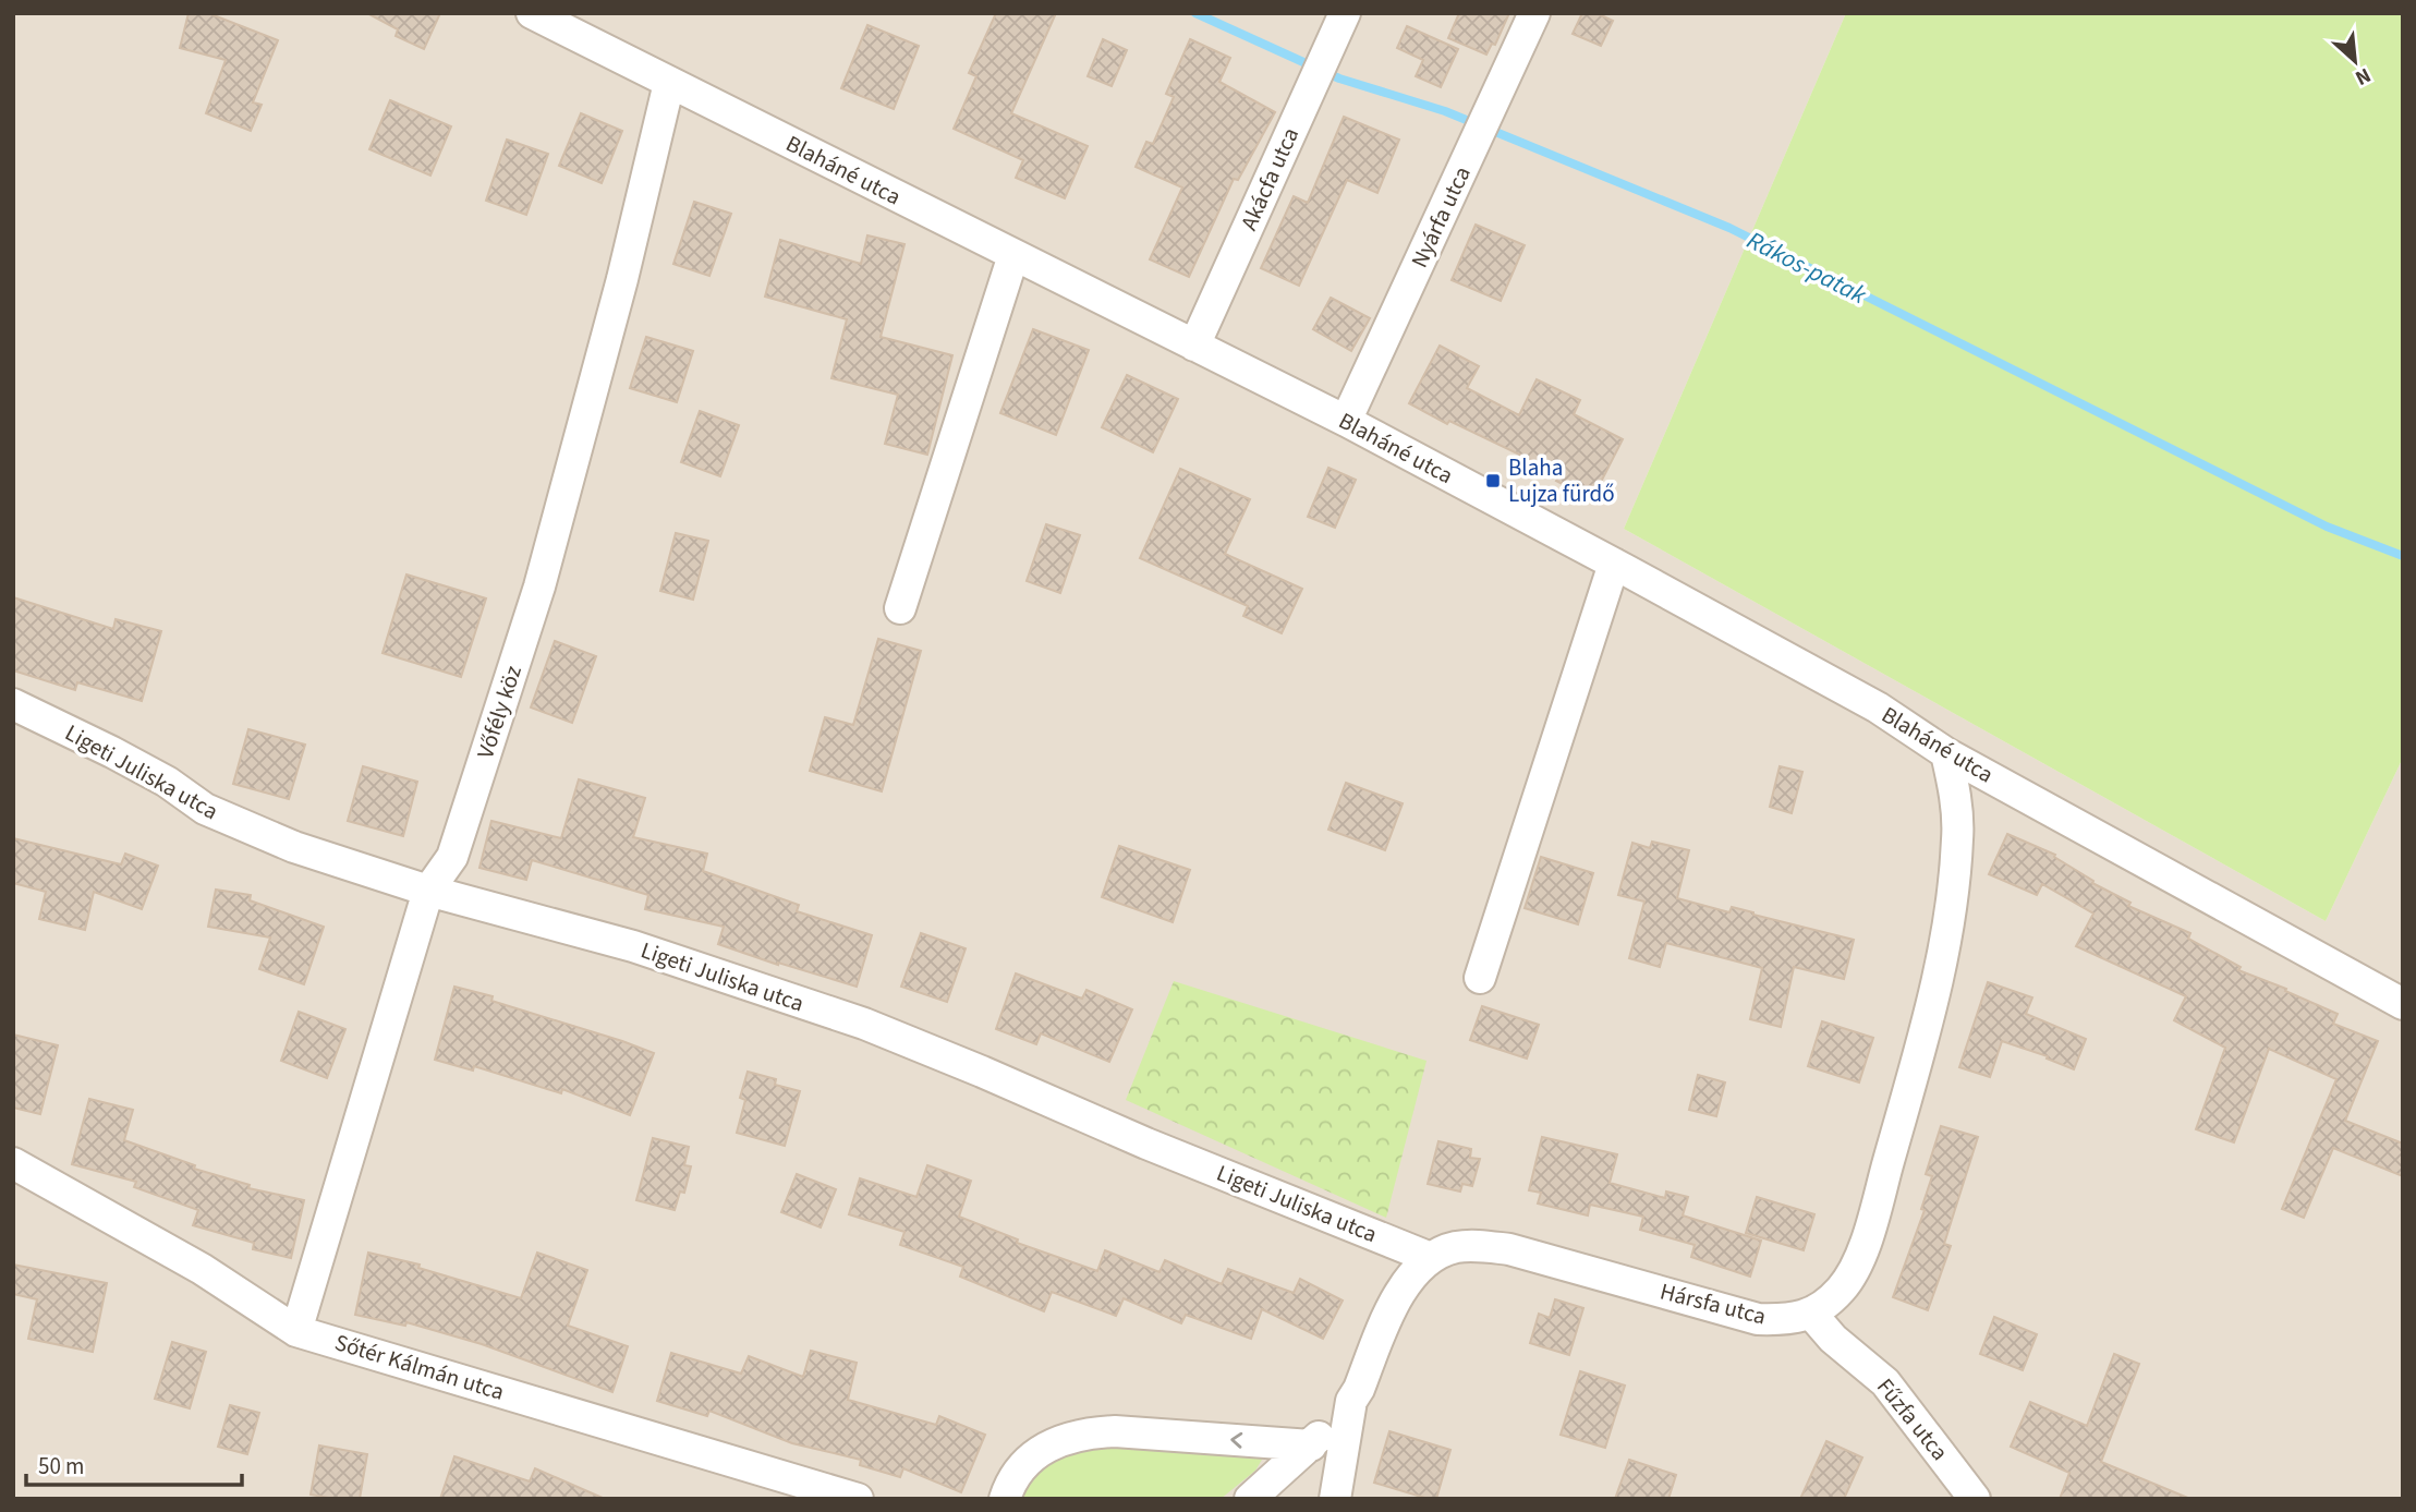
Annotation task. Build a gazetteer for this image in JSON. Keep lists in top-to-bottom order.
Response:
{
  "streets": {
    "street": [
      "Blaháné utca",
      "Akácfa utca",
      "Nyárfa utca",
      "Vőfély köz",
      "Ligeti Juliska utca",
      "Hársfa utca",
      "Sőtér Kálmán utca",
      "Fűzfa utca"
    ]
  },
  "crossings": [
    ["Blaháné utca", "Akácfa utca"],
    ["Blaháné utca", "Nyárfa utca"],
    ["Blaháné utca", "Vőfély köz"],
    ["Vőfély köz", "Ligeti Juliska utca"],
    ["Vőfély köz", "Sőtér Kálmán utca"],
    ["Ligeti Juliska utca", "Hársfa utca"],
    ["Hársfa utca", "Fűzfa utca"]
  ],
  "water": ["Rákos-patak"],
  "places": {
    "transit": ["Blaha Lujza fürdő"]
  },
  "scale_bar": "50 m",
  "north": "bottom right"
}
